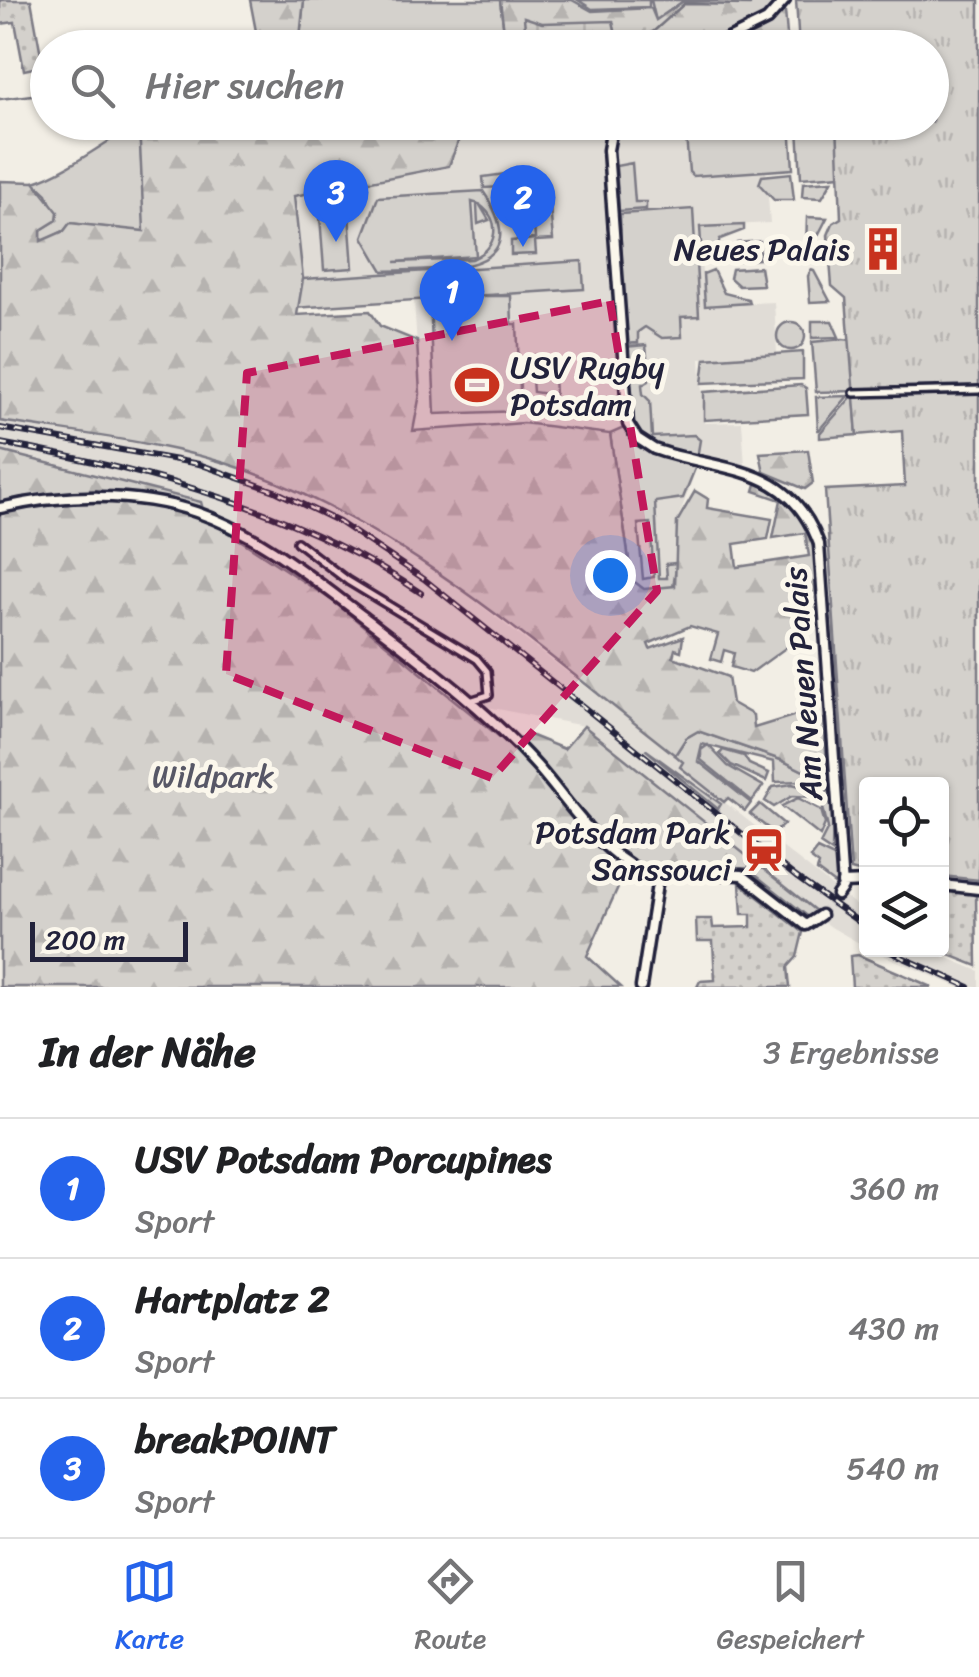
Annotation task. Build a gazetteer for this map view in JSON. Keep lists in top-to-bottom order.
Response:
{
  "streets": {
    "street": ["Am Neuen Palais"]
  },
  "parks": ["Wildpark"],
  "places": {
    "building": ["Neues Palais"],
    "sports": ["USV Rugby Potsdam"],
    "station": ["Potsdam Park Sanssouci"]
  },
  "scale_bar": "200 m",
  "page": {
    "search": "Hier suchen",
    "pins": ["3", "2", "1"],
    "scale": "200 m",
    "heading": ["In der Nähe", "3 Ergebnisse"],
    "list": [
      {
        "mark": "1",
        "name": "USV Potsdam Porcupines",
        "note": "Sport",
        "value": "360 m"
      },
      {
        "mark": "2",
        "name": "Hartplatz 2",
        "note": "Sport",
        "value": "430 m"
      },
      {
        "mark": "3",
        "name": "breakPOINT",
        "note": "Sport",
        "value": "540 m"
      }
    ],
    "nav": ["Karte", "Route", "Gespeichert"]
  }
}
